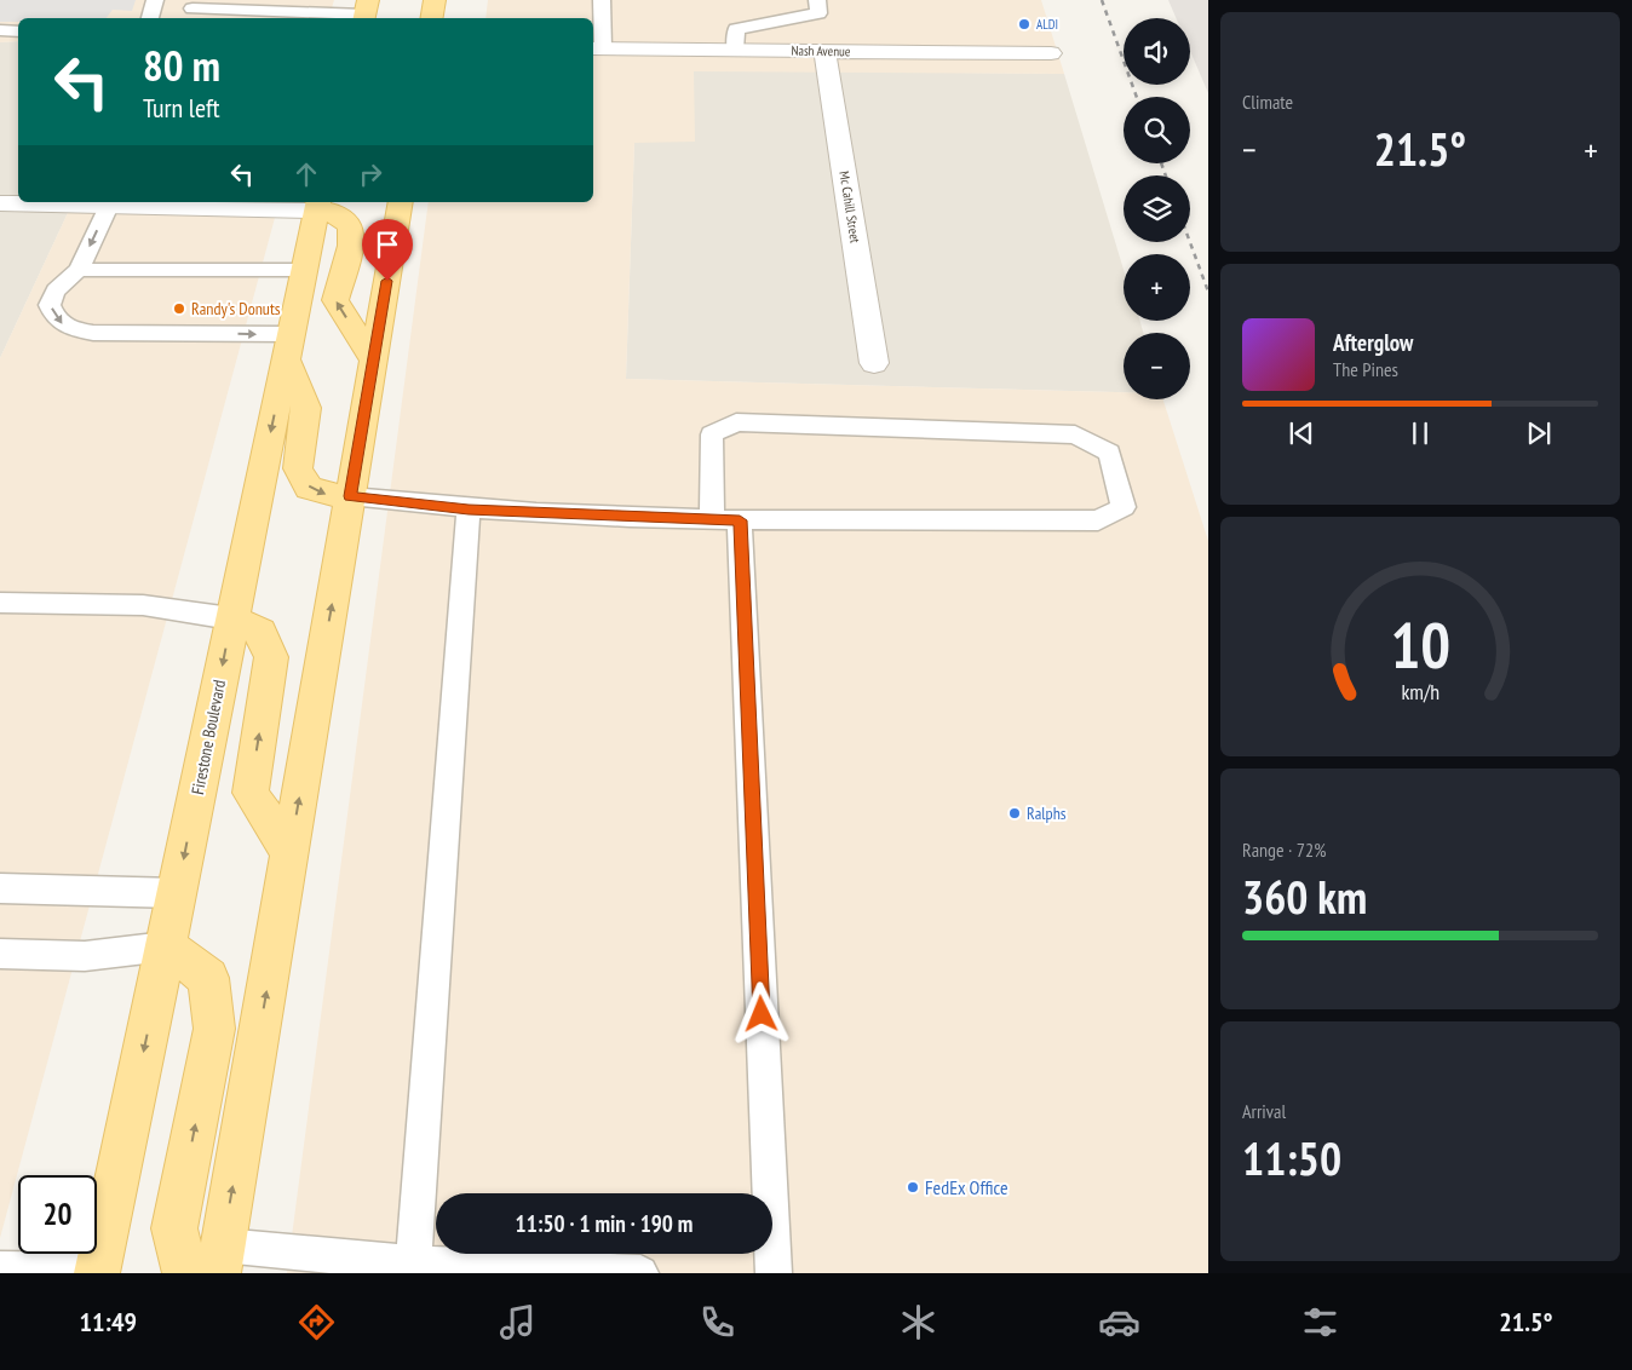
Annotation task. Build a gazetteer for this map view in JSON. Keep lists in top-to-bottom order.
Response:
{
  "streets": {
    "main road": ["Firestone Boulevard"],
    "street": ["Nash Avenue", "Mc Cahill Street"]
  },
  "crossings": [
    ["Nash Avenue", "Mc Cahill Street"]
  ],
  "places": [
    "ALDI",
    "Randy's Donuts",
    "Ralphs",
    "FedEx Office"
  ],
  "page": {
    "tile": [
      "Climate",
      ["Range · 72%", "360 km"],
      ["Arrival", "11:50"]
    ],
    "map_buttons": ["+", "−"],
    "turn": ["80 m", "Turn left"],
    "heat": ["−", "21.5°", "+"],
    "song": ["Afterglow", "The Pines"],
    "limit": "20",
    "trip": "11:50 · 1 min · 190 m",
    "tabs": ["11:49", "21.5°"],
    "gauge": ["10", "km/h"]
  }
}
